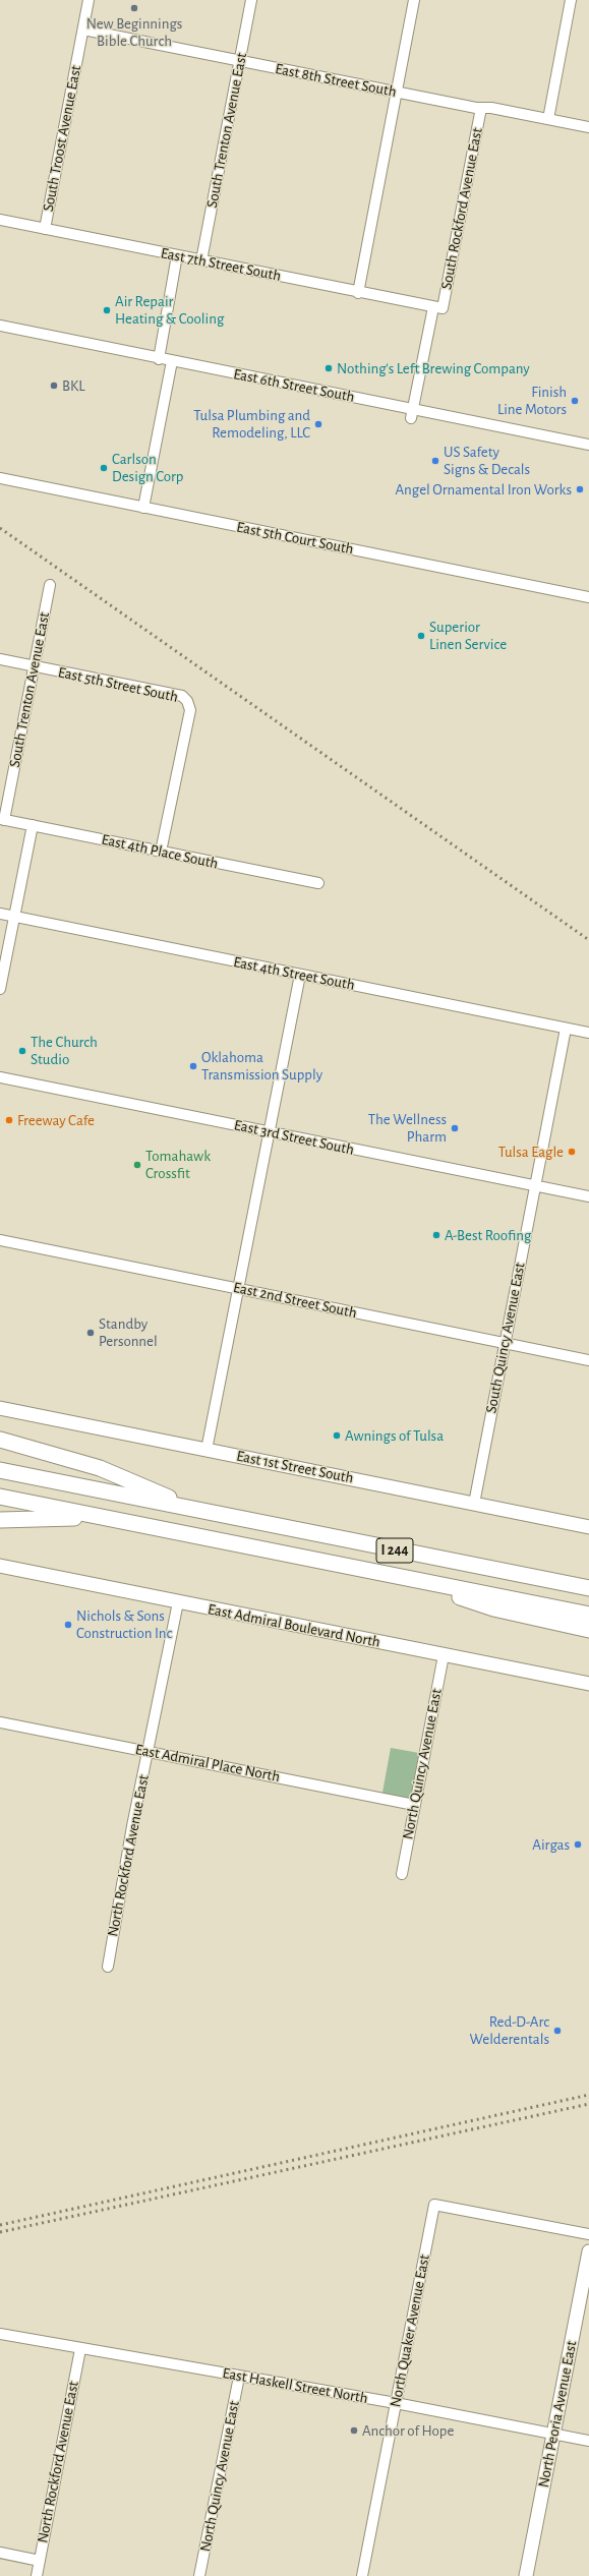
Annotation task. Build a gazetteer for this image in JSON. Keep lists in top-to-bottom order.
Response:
{
  "streets": {
    "highway": ["I 244"],
    "main road": ["East 1st Street South", "East Admiral Boulevard North", "North Peoria Avenue East"],
    "street": [
      "East 8th Street South",
      "South Trenton Avenue East",
      "South Troost Avenue East",
      "South Rockford Avenue East",
      "East 7th Street South",
      "East 6th Street South",
      "East 5th Court South",
      "East 5th Street South",
      "East 4th Place South",
      "East 4th Street South",
      "East 3rd Street South",
      "East 2nd Street South",
      "South Quincy Avenue East",
      "East Admiral Place North",
      "North Quincy Avenue East",
      "North Rockford Avenue East",
      "North Quaker Avenue East",
      "East Haskell Street North"
    ]
  },
  "crossings": [
    ["East 8th Street South", "South Trenton Avenue East"],
    ["East 8th Street South", "South Troost Avenue East"],
    ["East 8th Street South", "South Rockford Avenue East"],
    ["South Trenton Avenue East", "East 7th Street South"],
    ["South Trenton Avenue East", "East 5th Street South"],
    ["South Trenton Avenue East", "East 4th Place South"],
    ["South Troost Avenue East", "East 7th Street South"],
    ["South Rockford Avenue East", "East 7th Street South"],
    ["South Rockford Avenue East", "East 6th Street South"],
    ["East 5th Street South", "East 4th Place South"],
    ["East 4th Street South", "South Quincy Avenue East"],
    ["East 3rd Street South", "South Quincy Avenue East"],
    ["East 2nd Street South", "South Quincy Avenue East"],
    ["South Quincy Avenue East", "East 1st Street South"],
    ["East Admiral Boulevard North", "North Quincy Avenue East"],
    ["East Admiral Boulevard North", "North Rockford Avenue East"],
    ["East Admiral Place North", "North Quincy Avenue East"],
    ["East Admiral Place North", "North Rockford Avenue East"],
    ["North Quincy Avenue East", "East Haskell Street North"],
    ["North Rockford Avenue East", "East Haskell Street North"],
    ["North Quaker Avenue East", "East Haskell Street North"],
    ["East Haskell Street North", "North Peoria Avenue East"]
  ],
  "places": [
    "New Beginnings Bible Church",
    "Air Repair Heating & Cooling",
    "Nothing's Left Brewing Company",
    "BKL",
    "Finish Line Motors",
    "Tulsa Plumbing and Remodeling, LLC",
    "US Safety Signs & Decals",
    "Carlson Design Corp",
    "Angel Ornamental Iron Works",
    "Superior Linen Service",
    "The Church Studio",
    "Oklahoma Transmission Supply",
    "Freeway Cafe",
    "The Wellness Pharm",
    "Tulsa Eagle",
    "Tomahawk Crossfit",
    "A-Best Roofing",
    "Standby Personnel",
    "Awnings of Tulsa",
    "Nichols & Sons Construction Inc",
    "Airgas",
    "Red-D-Arc Welderentals",
    "Anchor of Hope"
  ]
}
